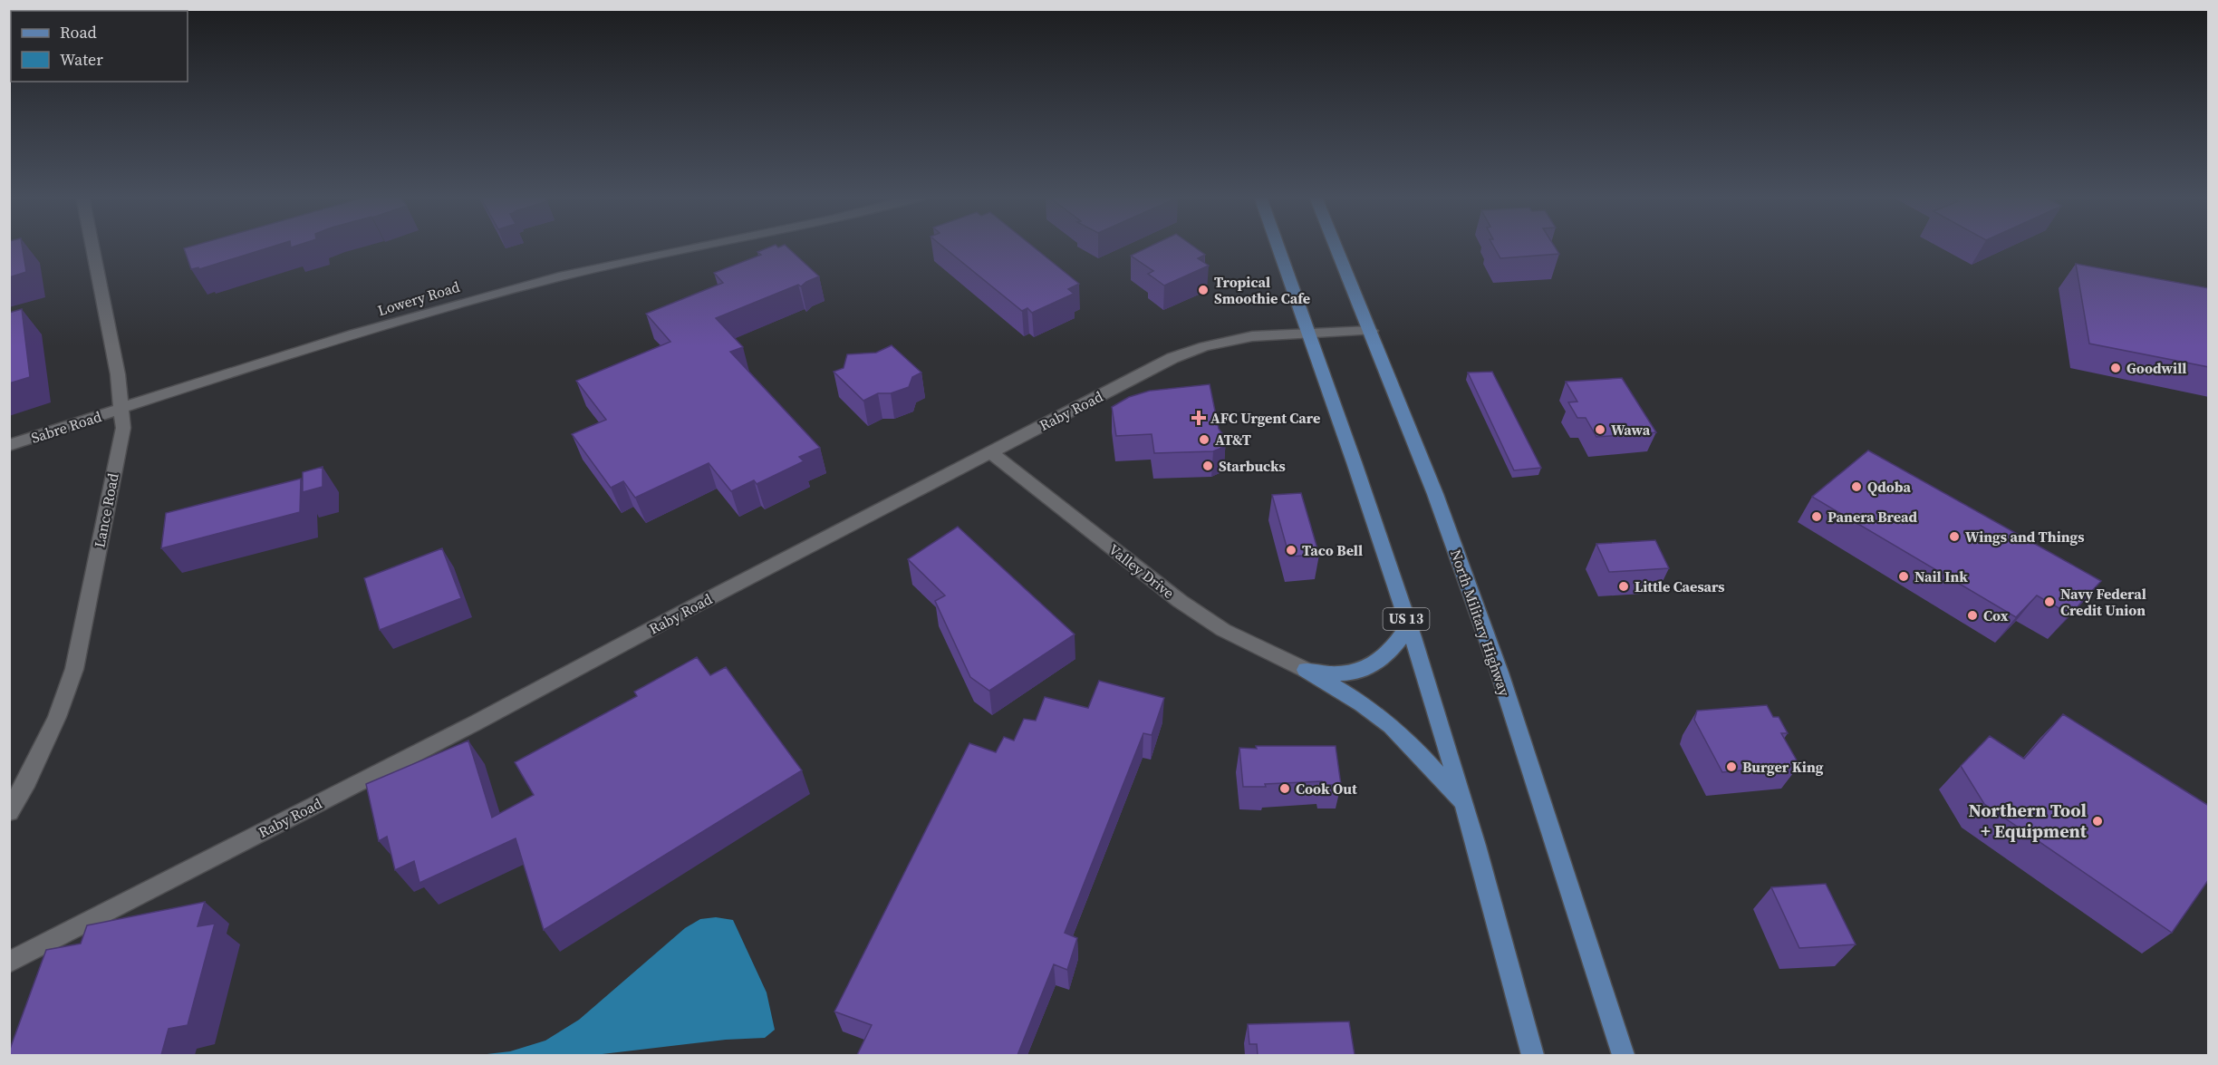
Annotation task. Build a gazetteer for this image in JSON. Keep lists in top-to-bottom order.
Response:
{
  "streets": {
    "main road": ["US 13", "North Military Highway"],
    "street": [
      "Lowery Road",
      "Raby Road",
      "Sabre Road",
      "Lance Road",
      "Valley Drive"
    ]
  },
  "crossings": [
    ["Lowery Road", "Sabre Road"],
    ["Lowery Road", "Lance Road"],
    ["Raby Road", "Valley Drive"],
    ["Raby Road", "US 13"],
    ["Raby Road", "North Military Highway"],
    ["Sabre Road", "Lance Road"]
  ],
  "places": {
    "other": [
      "Tropical Smoothie Cafe",
      "Goodwill",
      "Wawa",
      "AT&T",
      "Starbucks",
      "Qdoba",
      "Panera Bread",
      "Wings and Things",
      "Taco Bell",
      "Nail Ink",
      "Little Caesars",
      "Navy Federal Credit Union",
      "Cox",
      "Burger King",
      "Cook Out",
      "Northern Tool + Equipment"
    ],
    "health": ["AFC Urgent Care"]
  },
  "legend": ["Road", "Water"]
}
